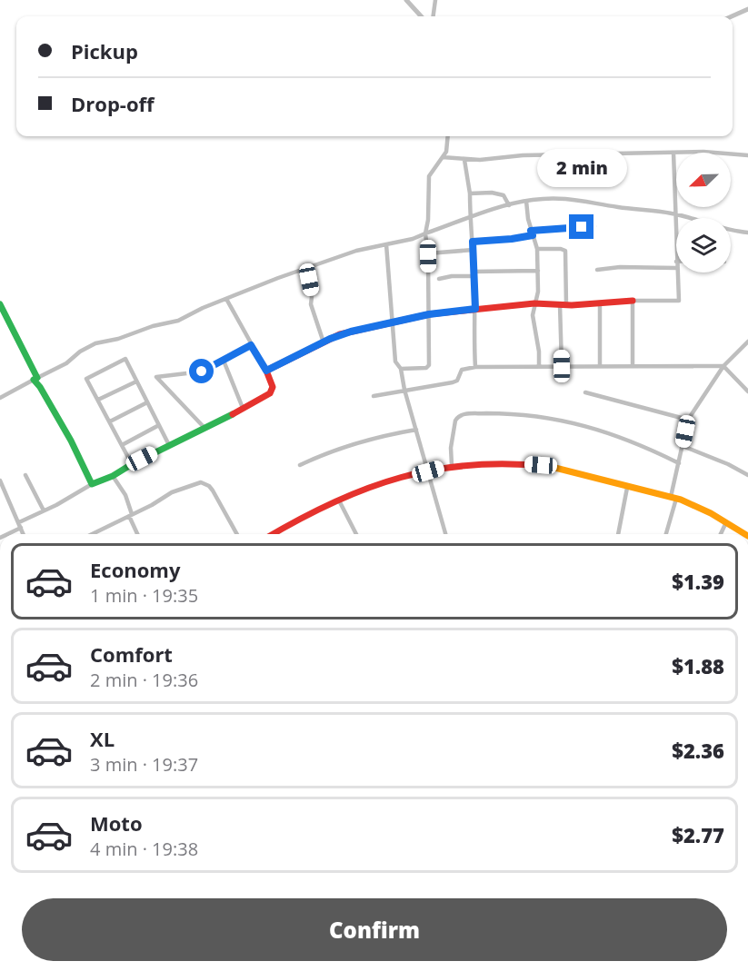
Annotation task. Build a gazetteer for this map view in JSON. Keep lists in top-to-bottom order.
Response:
{
  "north": "bottom left",
  "page": {
    "banner": ["Pickup", "Drop-off"],
    "bubble": "2 min",
    "list": [
      {
        "name": "Economy",
        "note": "1 min · 19:35",
        "value": "$1.39"
      },
      {
        "name": "Comfort",
        "note": "2 min · 19:36",
        "value": "$1.88"
      },
      {
        "name": "XL",
        "note": "3 min · 19:37",
        "value": "$2.36"
      },
      {
        "name": "Moto",
        "note": "4 min · 19:38",
        "value": "$2.77"
      }
    ],
    "buttons": "Confirm"
  }
}
